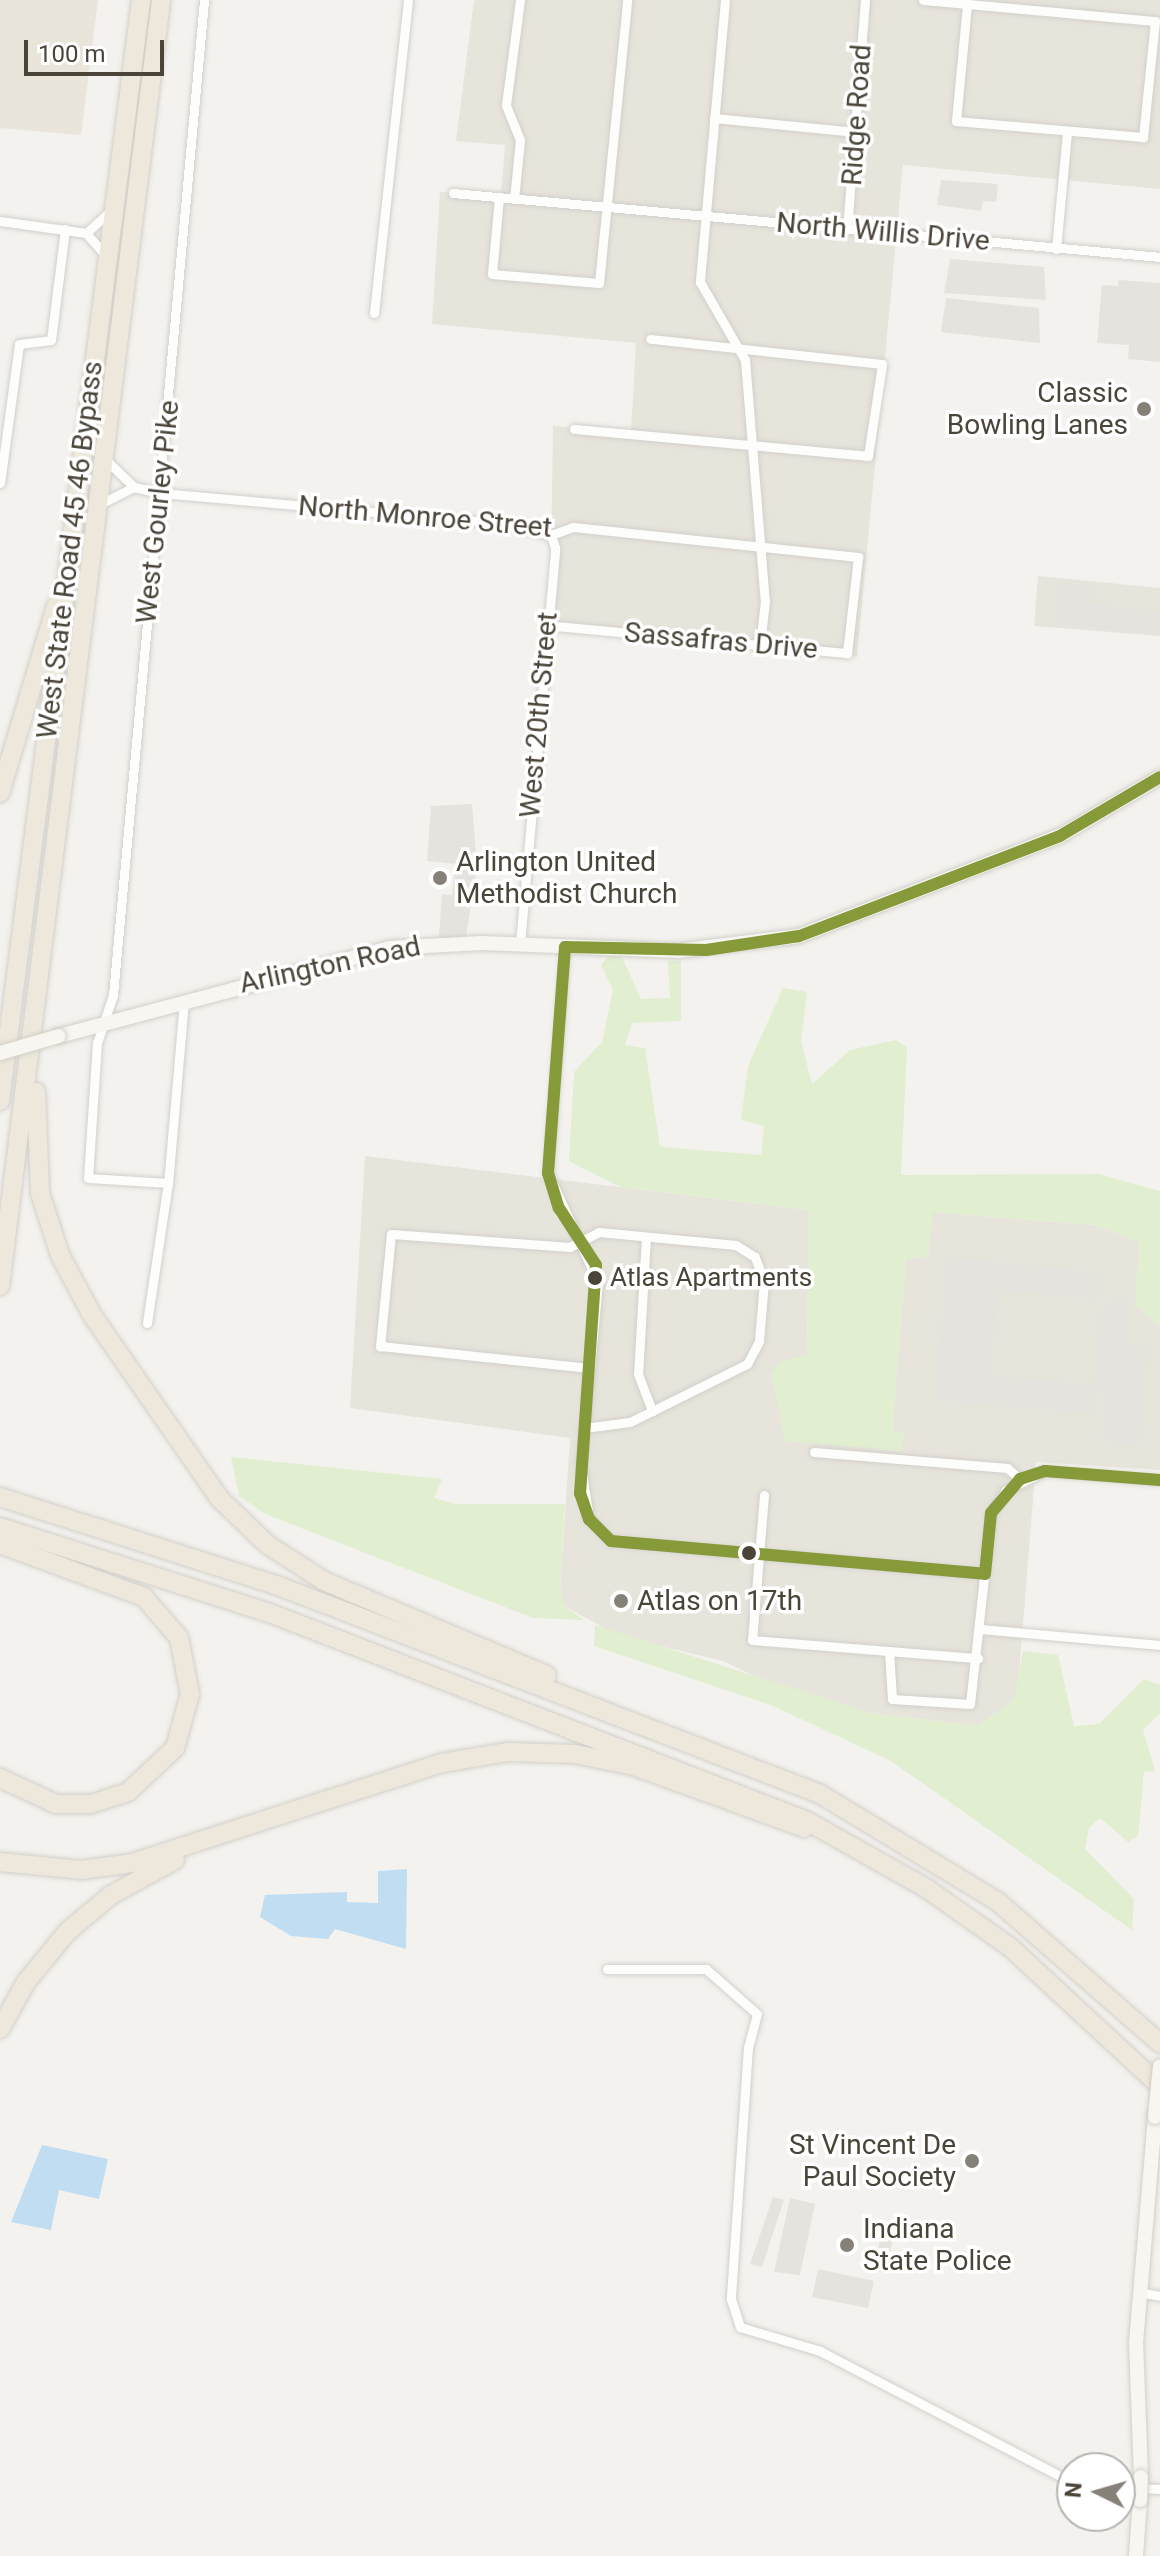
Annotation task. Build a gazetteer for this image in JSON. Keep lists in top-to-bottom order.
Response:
{
  "streets": {
    "highway": ["West State Road 45 46 Bypass"],
    "street": [
      "Ridge Road",
      "North Willis Drive",
      "West Gourley Pike",
      "North Monroe Street",
      "Sassafras Drive",
      "West 20th Street",
      "Arlington Road"
    ]
  },
  "crossings": [
    ["Ridge Road", "North Willis Drive"],
    ["West Gourley Pike", "North Monroe Street"],
    ["West Gourley Pike", "Arlington Road"],
    ["North Monroe Street", "Sassafras Drive"],
    ["North Monroe Street", "West 20th Street"],
    ["Sassafras Drive", "West 20th Street"],
    ["West 20th Street", "Arlington Road"]
  ],
  "places": [
    "Classic Bowling Lanes",
    "Arlington United Methodist Church",
    "Atlas Apartments",
    "Atlas on 17th",
    "St Vincent De Paul Society",
    "Indiana State Police"
  ],
  "scale_bar": "100 m",
  "north": "left"
}
